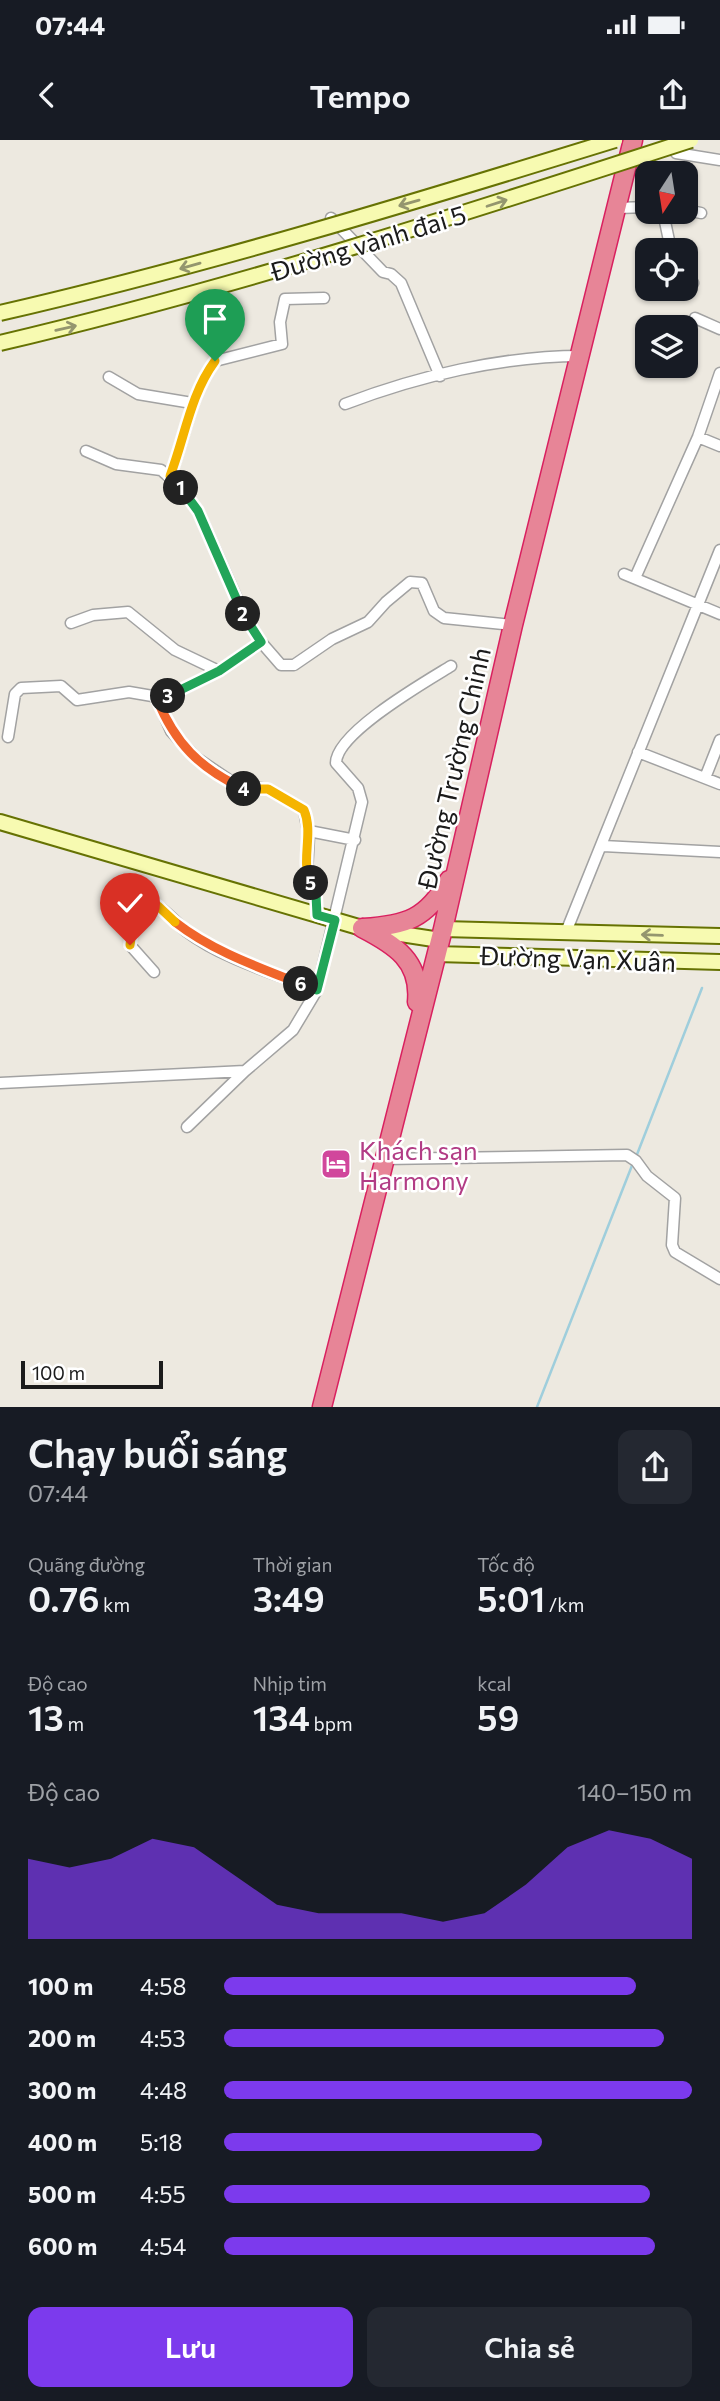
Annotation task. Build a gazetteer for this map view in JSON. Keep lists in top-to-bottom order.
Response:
{
  "streets": {
    "highway": ["Đường Trường Chinh"],
    "main road": ["Đường vành đai 5", "Đường Vạn Xuân"]
  },
  "crossings": [
    ["Đường Trường Chinh", "Đường Vạn Xuân"]
  ],
  "places": {
    "hotel": ["Khách sạn Harmony"]
  },
  "scale_bar": "100 m",
  "north": "bottom",
  "page": {
    "status": "07:44",
    "header": "Tempo",
    "pins": [
      "1",
      "2",
      "3",
      "4",
      "5",
      "6"
    ],
    "scale": "100 m",
    "heading": ["Chạy buổi sáng", "07:44"],
    "stats": [
      ["Quãng đường", "0.76 km"],
      ["Thời gian", "3:49"],
      ["Tốc độ", "5:01 /km"],
      ["Độ cao", "13 m"],
      ["Nhịp tim", "134 bpm"],
      ["kcal", "59"]
    ],
    "chart": ["Độ cao", "140–150 m"],
    "list": [
      {
        "name": "100 m",
        "note": "4:58"
      },
      {
        "name": "200 m",
        "note": "4:53"
      },
      {
        "name": "300 m",
        "note": "4:48"
      },
      {
        "name": "400 m",
        "note": "5:18"
      },
      {
        "name": "500 m",
        "note": "4:55"
      },
      {
        "name": "600 m",
        "note": "4:54"
      }
    ],
    "buttons": ["Lưu", "Chia sẻ"]
  }
}
